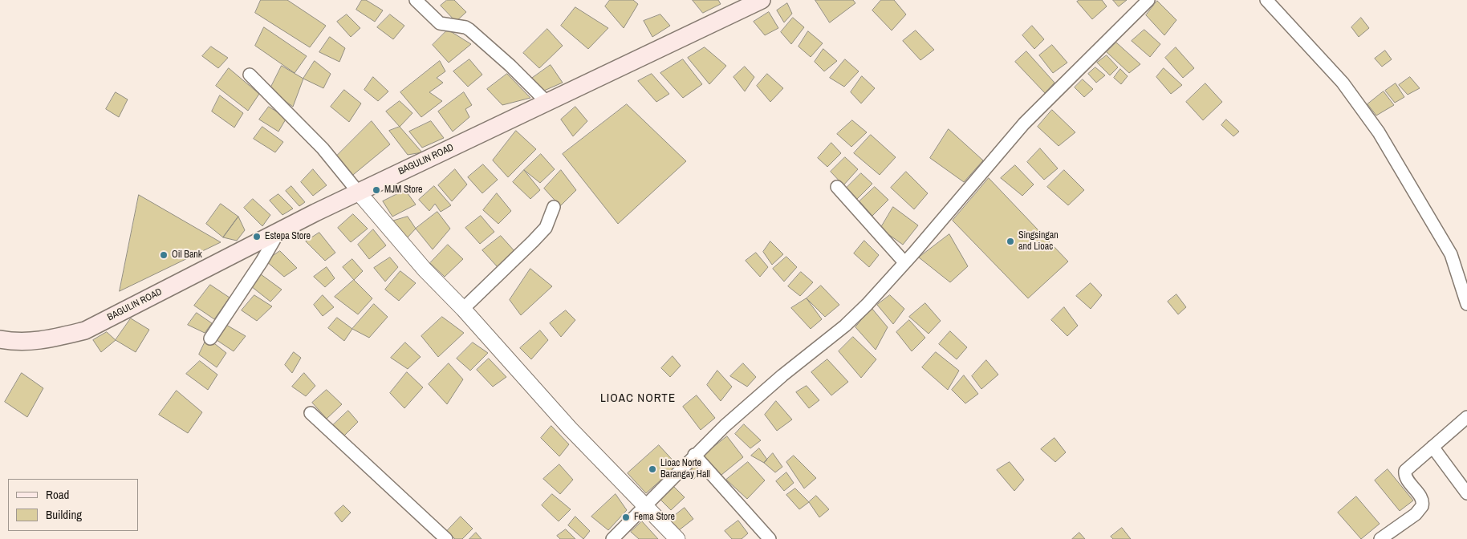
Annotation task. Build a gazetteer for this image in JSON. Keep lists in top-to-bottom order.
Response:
{
  "streets": {
    "main road": ["BAGULIN ROAD"]
  },
  "districts": ["LIOAC NORTE"],
  "places": [
    "MJM Store",
    "Estepa Store",
    "Singsingan and Lioac",
    "Oil Bank",
    "Lioac Norte Barangay Hall",
    "Fema Store"
  ],
  "legend": ["Road", "Building"]
}
